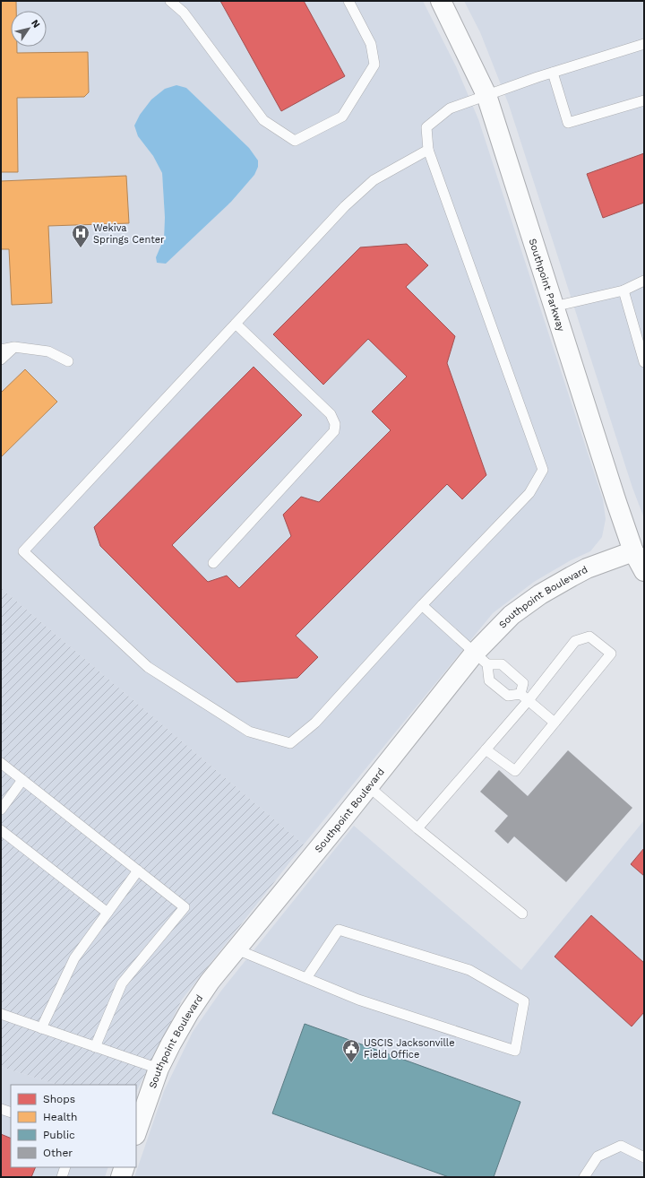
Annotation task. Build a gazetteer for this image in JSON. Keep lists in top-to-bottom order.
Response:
{
  "streets": {
    "street": ["Southpoint Parkway", "Southpoint Boulevard"]
  },
  "crossings": [
    ["Southpoint Parkway", "Southpoint Boulevard"]
  ],
  "places": {
    "hospital": ["Wekiva Springs Center"],
    "public building": ["USCIS Jacksonville Field Office"]
  },
  "legend": [
    "Shops",
    "Health",
    "Public",
    "Other"
  ],
  "north": "top right"
}
